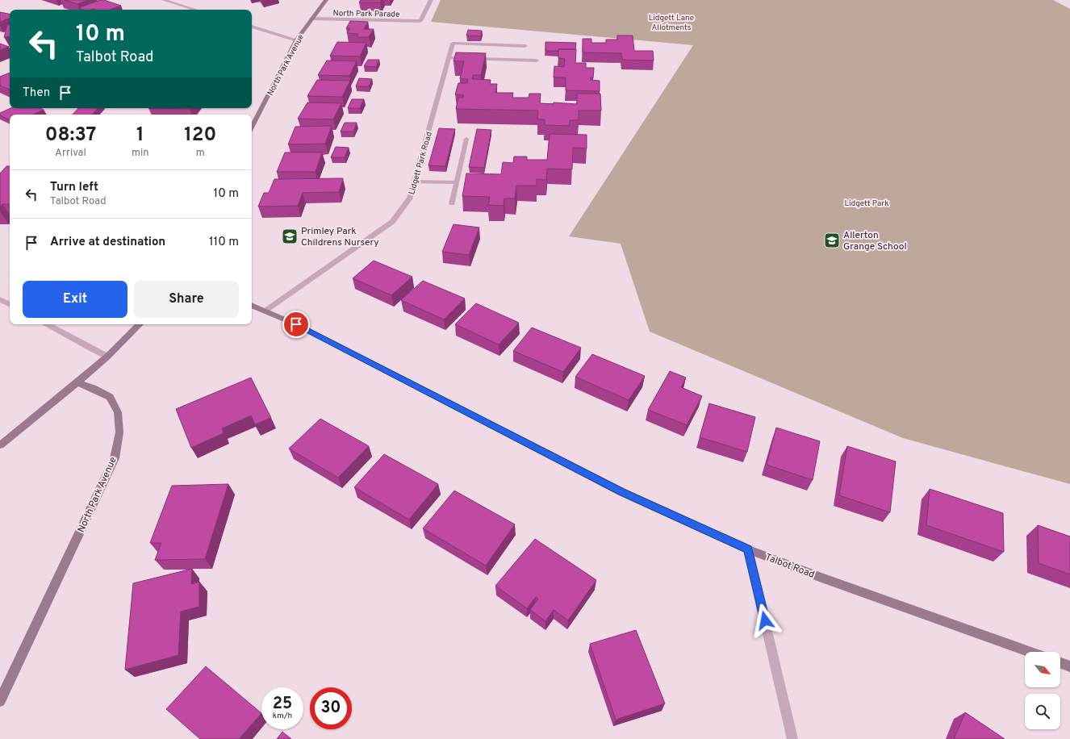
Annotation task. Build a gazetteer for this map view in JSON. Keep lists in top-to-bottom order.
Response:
{
  "streets": {
    "street": [
      "North Park Parade",
      "North Park Avenue",
      "Lidgett Park Road",
      "Talbot Road"
    ]
  },
  "crossings": [
    ["North Park Parade", "North Park Avenue"],
    ["Lidgett Park Road", "Talbot Road"]
  ],
  "parks": ["Lidgett Lane Allotments", "Lidgett Park"],
  "places": {
    "school or university": ["Primley Park Childrens Nursery", "Allerton Grange School"]
  },
  "north": "bottom right",
  "page": {
    "turn": ["10 m", "Talbot Road"],
    "then": "Then",
    "eta": [
      "08:37",
      "Arrival",
      "1",
      "min",
      "120",
      "m"
    ],
    "list": [
      {
        "name": "Turn left",
        "note": "Talbot Road",
        "value": "10 m"
      },
      {
        "name": "Arrive at destination",
        "value": "110 m"
      }
    ],
    "buttons": ["Exit", "Share"],
    "speed": "25 km/h",
    "limit": "30"
  }
}
